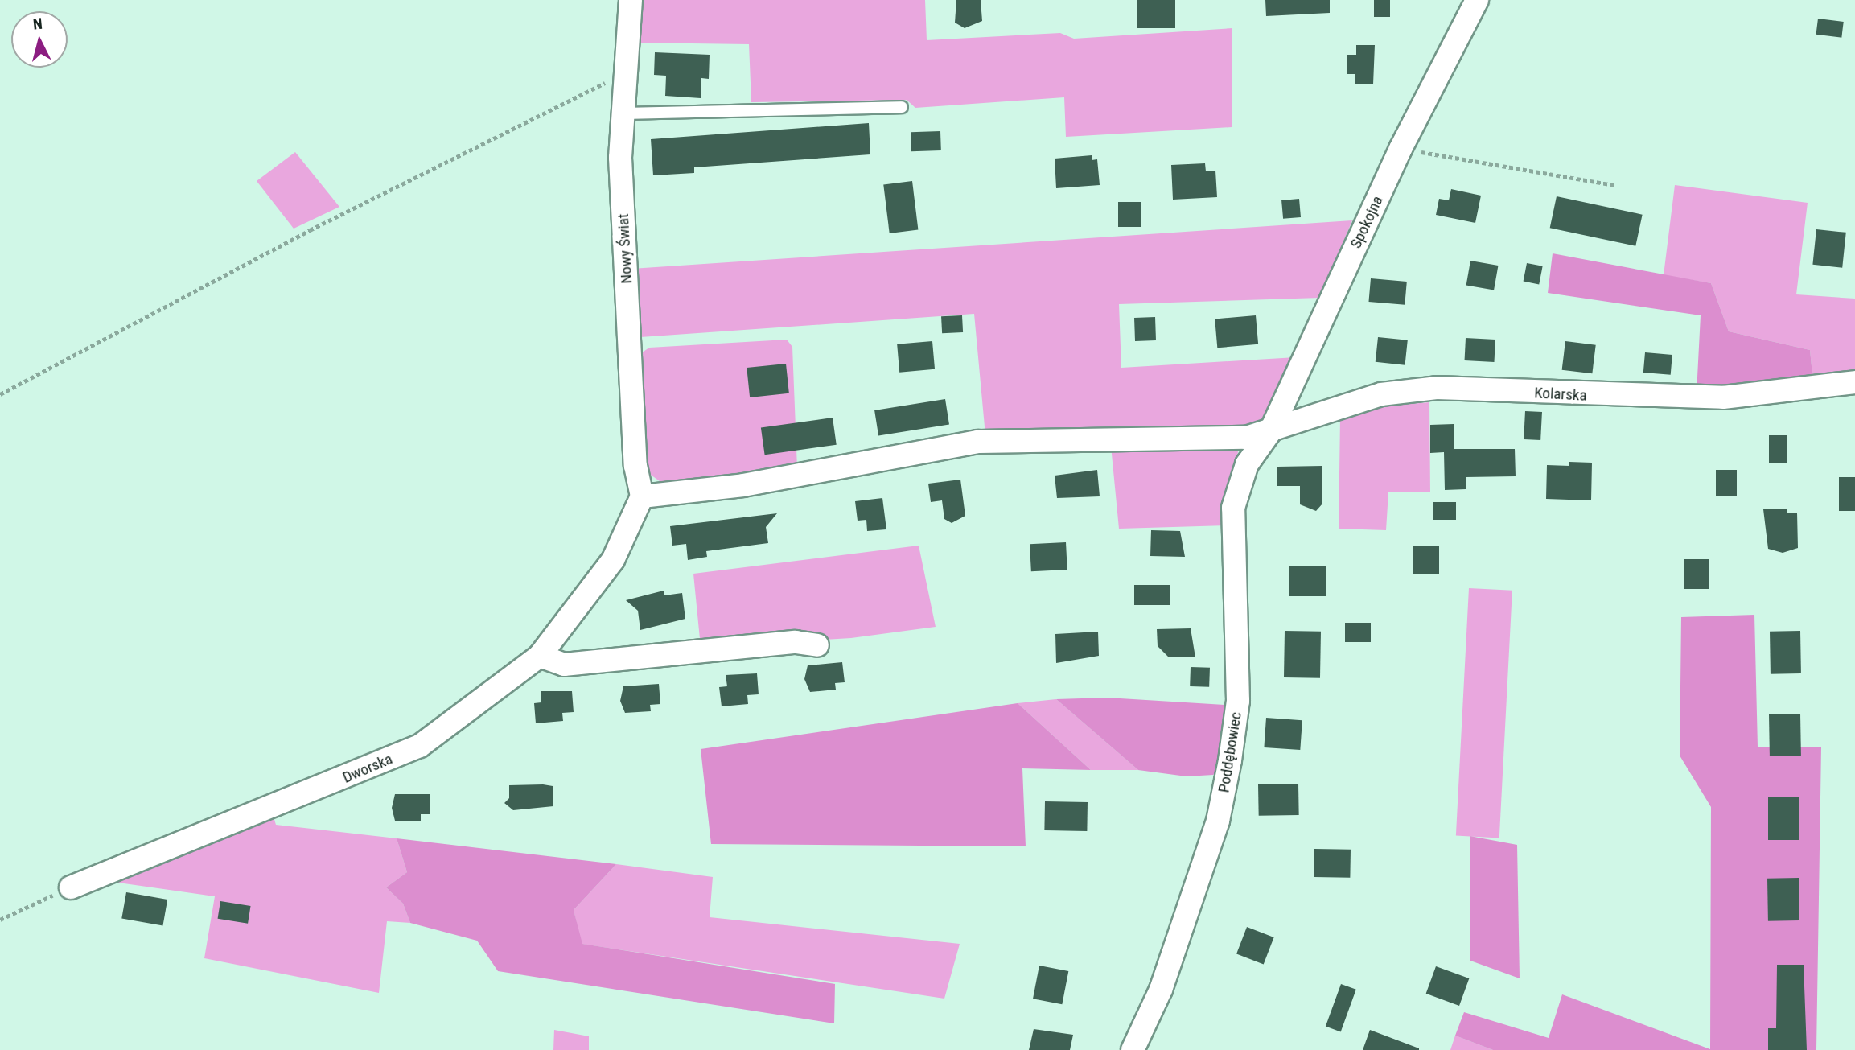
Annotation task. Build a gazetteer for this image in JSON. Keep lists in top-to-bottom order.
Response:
{
  "streets": {
    "street": [
      "Spokojna",
      "Nowy Świat",
      "Kolarska",
      "Poddębowiec",
      "Dworska"
    ]
  },
  "crossings": [
    ["Spokojna", "Kolarska"],
    ["Spokojna", "Poddębowiec"],
    ["Nowy Świat", "Kolarska"],
    ["Nowy Świat", "Dworska"],
    ["Kolarska", "Poddębowiec"],
    ["Kolarska", "Dworska"]
  ],
  "north": "top"
}
